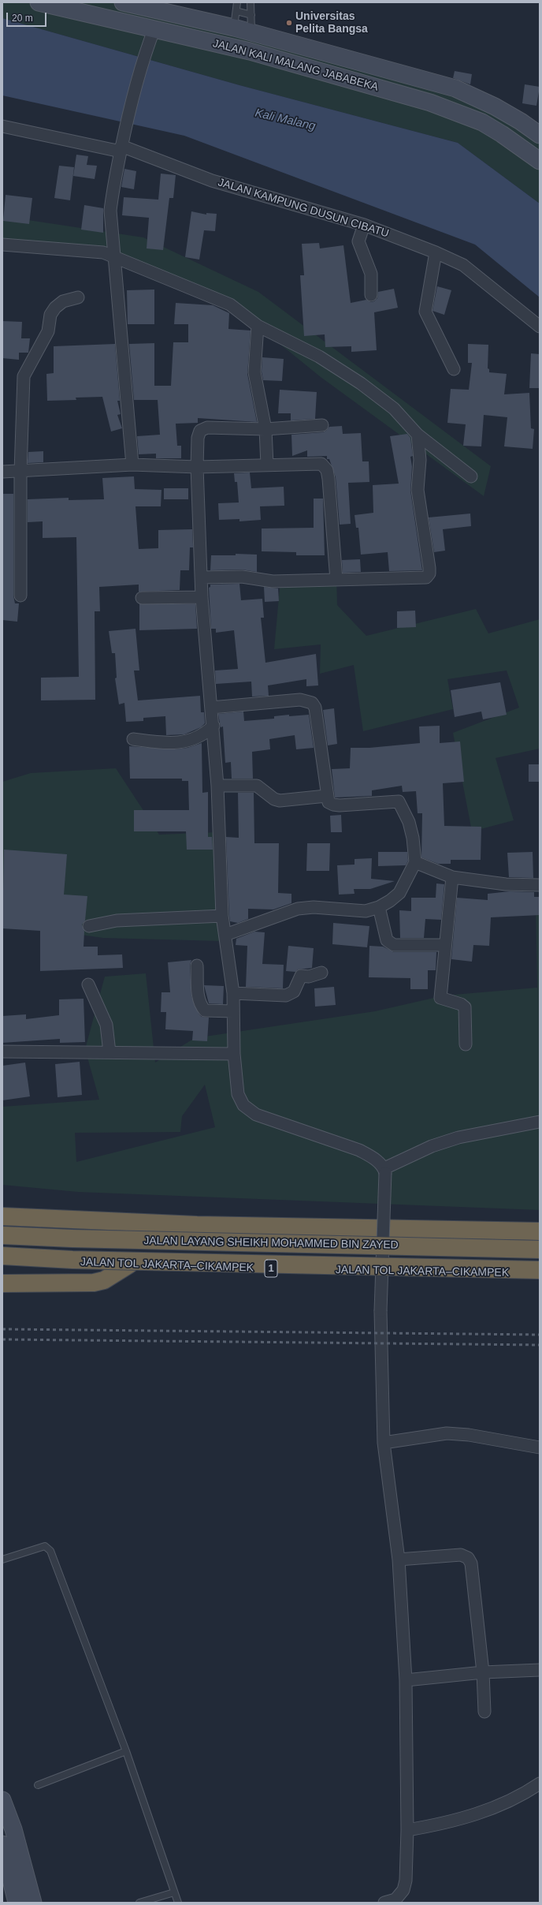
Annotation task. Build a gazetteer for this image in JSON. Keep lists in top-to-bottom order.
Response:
{
  "streets": {
    "highway": ["JALAN LAYANG SHEIKH MOHAMMED BIN ZAYED", "JALAN TOL JAKARTA–CIKAMPEK", "1"],
    "main road": ["JALAN KALI MALANG JABABEKA"],
    "street": ["JALAN KAMPUNG DUSUN CIBATU"]
  },
  "water": ["Kali Malang"],
  "places": ["Universitas Pelita Bangsa"],
  "scale_bar": "20 m"
}
